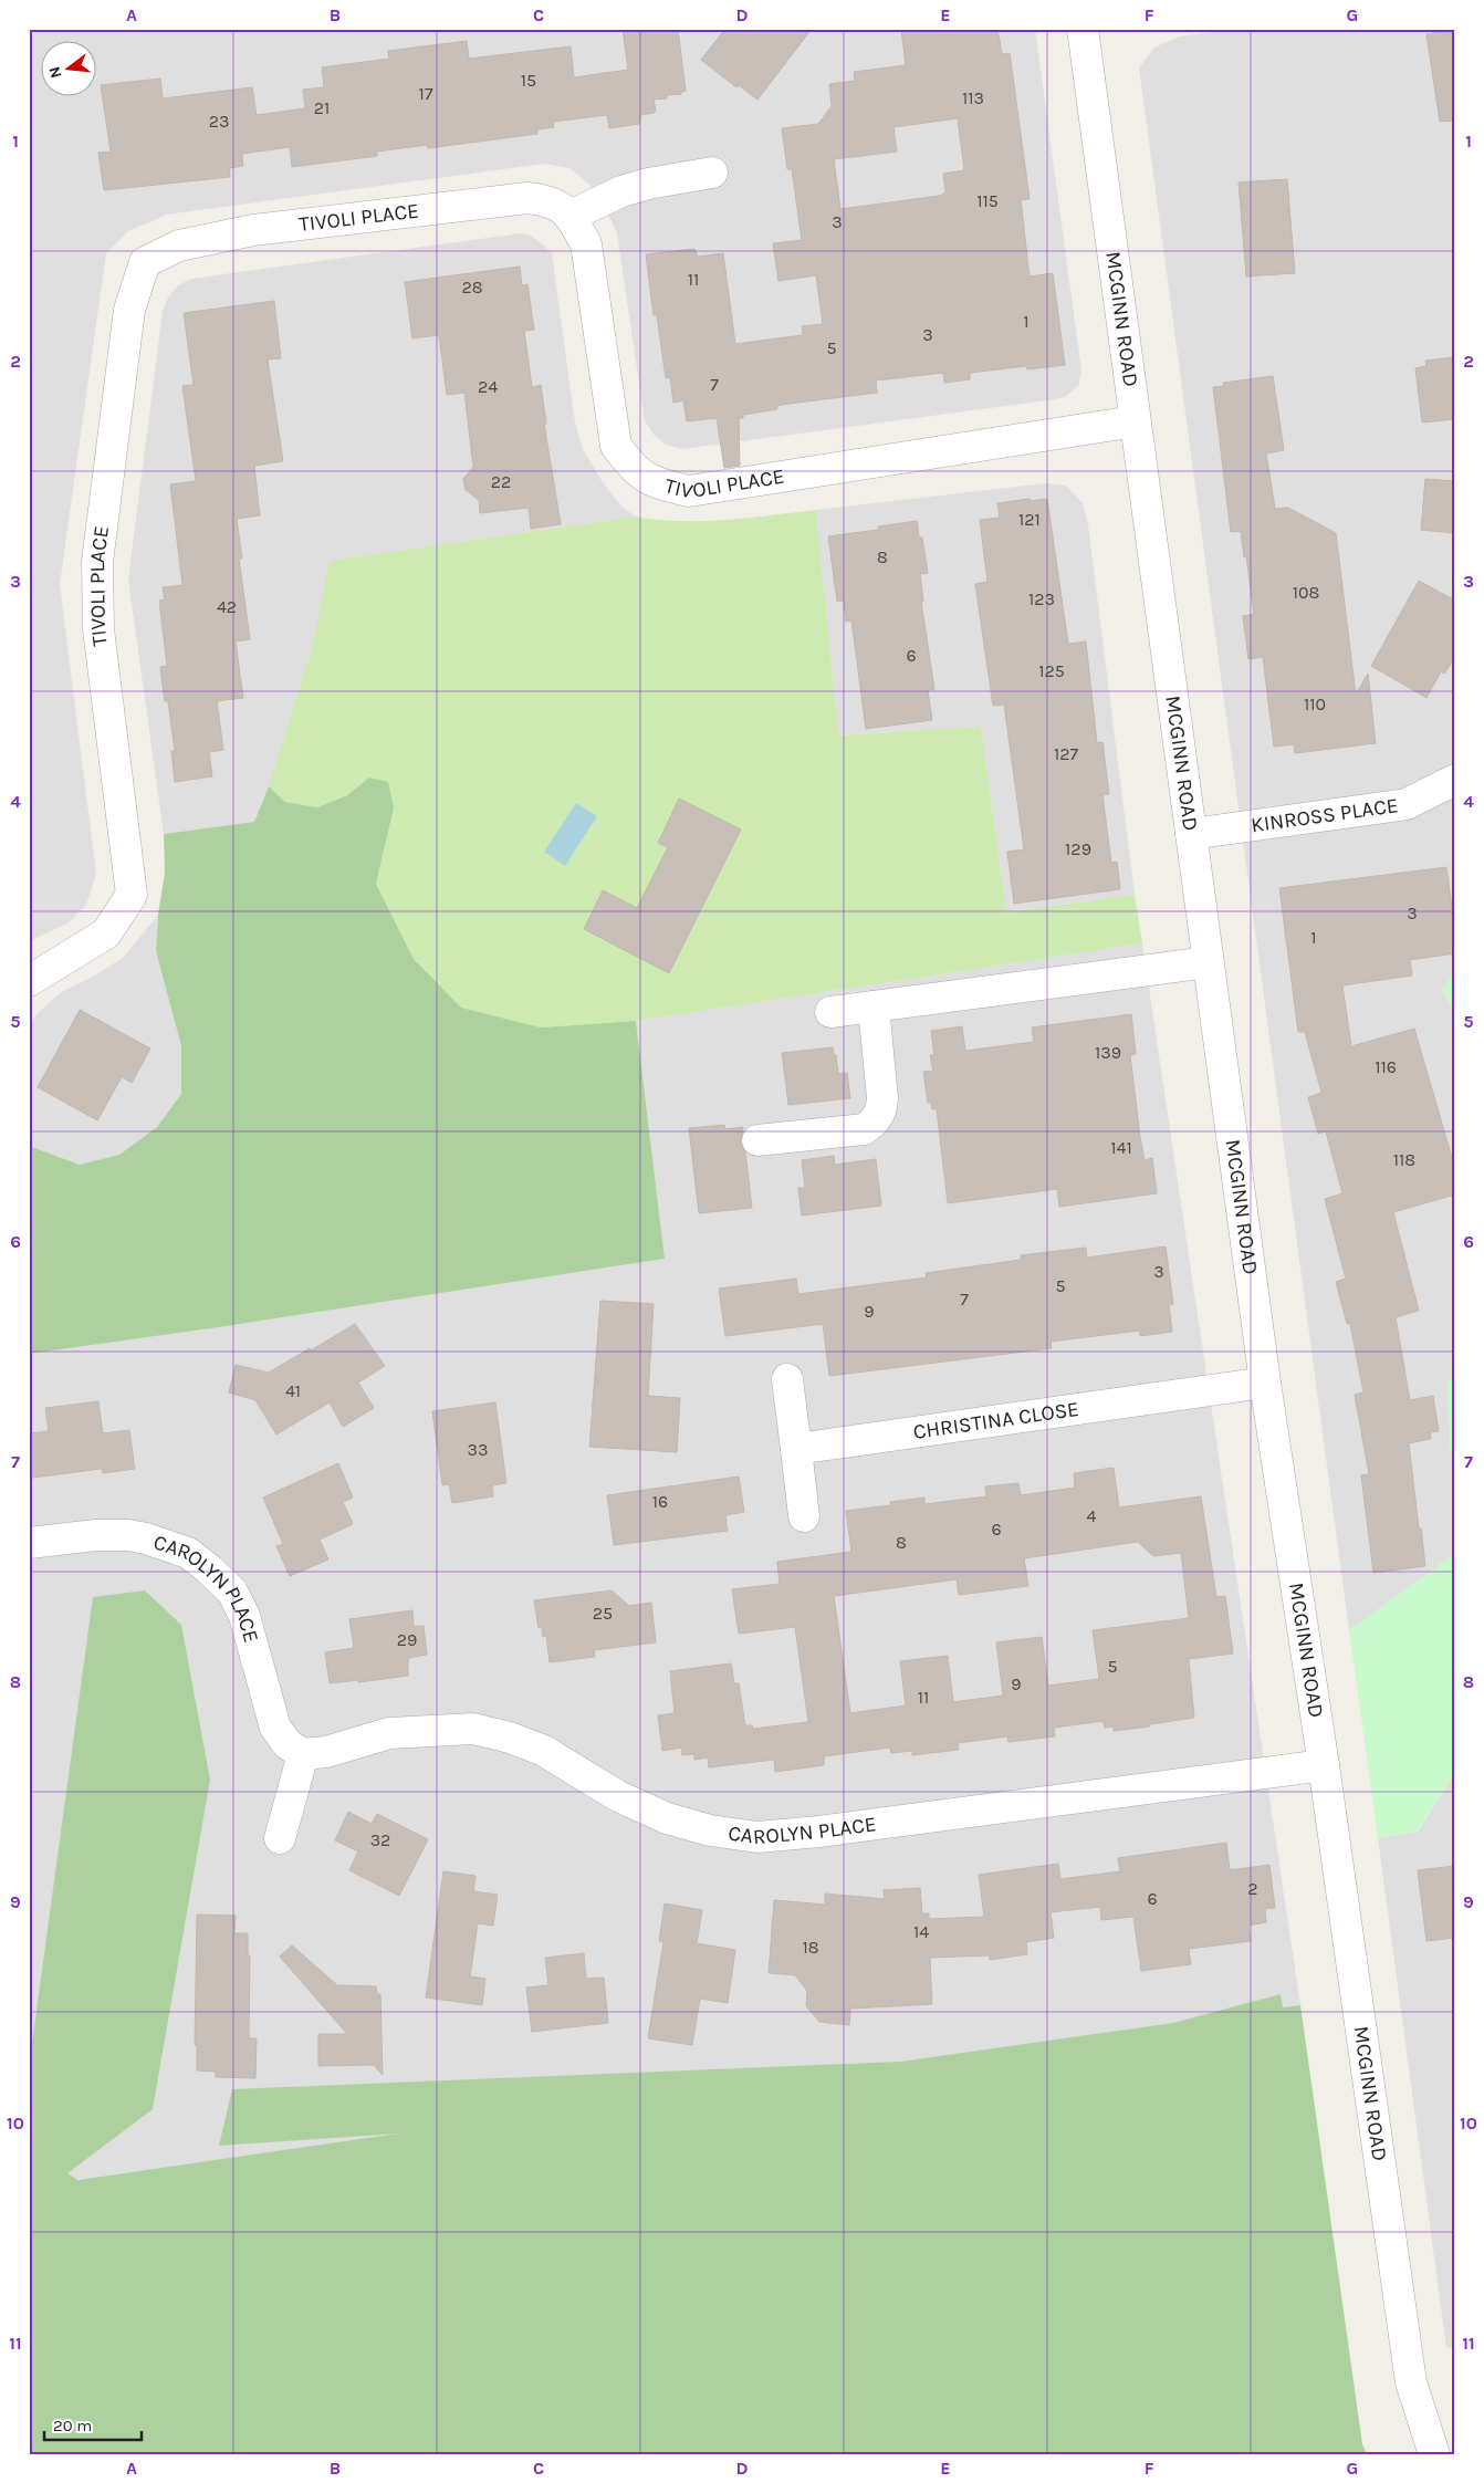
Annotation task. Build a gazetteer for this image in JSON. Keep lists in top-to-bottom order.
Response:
{
  "streets": {
    "street": [
      "TIVOLI PLACE",
      "MCGINN ROAD",
      "KINROSS PLACE",
      "CHRISTINA CLOSE",
      "CAROLYN PLACE"
    ]
  },
  "crossings": [
    ["TIVOLI PLACE", "MCGINN ROAD"],
    ["MCGINN ROAD", "KINROSS PLACE"],
    ["MCGINN ROAD", "CHRISTINA CLOSE"],
    ["MCGINN ROAD", "CAROLYN PLACE"]
  ],
  "house_numbers": [
    "15",
    "17",
    "113",
    "21",
    "23",
    "115",
    "3",
    "11",
    "28",
    "1",
    "3",
    "5",
    "7",
    "24",
    "22",
    "121",
    "8",
    "108",
    "123",
    "42",
    "6",
    "125",
    "110",
    "127",
    "129",
    "3",
    "1",
    "139",
    "116",
    "141",
    "118",
    "3",
    "5",
    "7",
    "9",
    "41",
    "33",
    "16",
    "4",
    "6",
    "8",
    "25",
    "29",
    "5",
    "9",
    "11",
    "32",
    "2",
    "6",
    "14",
    "18"
  ],
  "scale_bar": "20 m",
  "north": "left",
  "grid": {
    "columns": [
      "A",
      "B",
      "C",
      "D",
      "E",
      "F",
      "G"
    ],
    "rows": [
      "1",
      "2",
      "3",
      "4",
      "5",
      "6",
      "7",
      "8",
      "9",
      "10",
      "11"
    ]
  }
}
